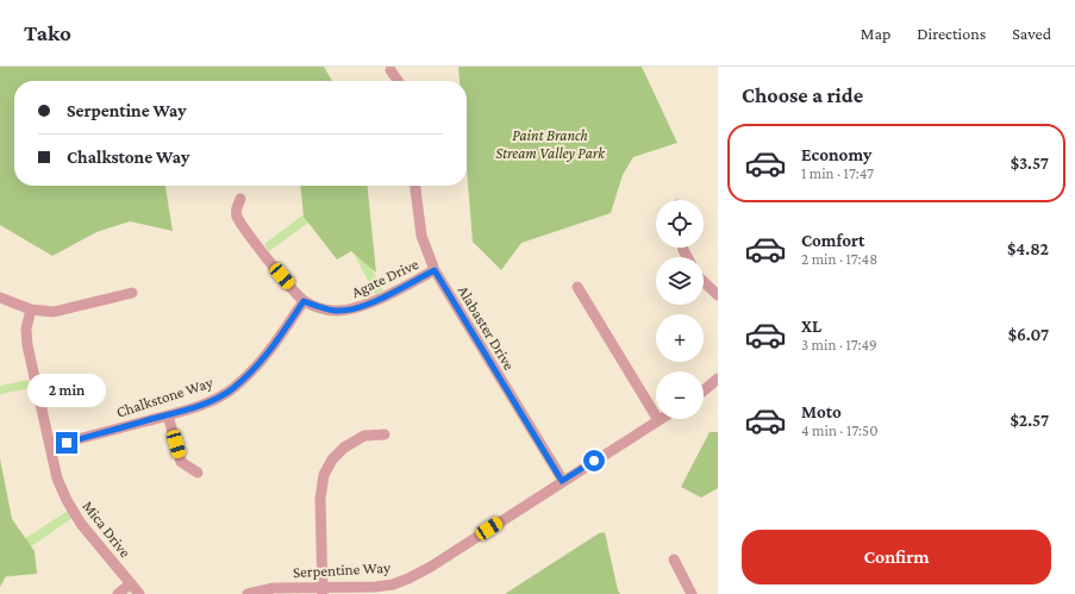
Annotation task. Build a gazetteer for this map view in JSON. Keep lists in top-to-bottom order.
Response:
{
  "streets": {
    "street": [
      "Agate Drive",
      "Alabaster Drive",
      "Chalkstone Way",
      "Mica Drive",
      "Serpentine Way"
    ]
  },
  "crossings": [
    ["Agate Drive", "Alabaster Drive"],
    ["Agate Drive", "Chalkstone Way"],
    ["Alabaster Drive", "Serpentine Way"],
    ["Chalkstone Way", "Mica Drive"]
  ],
  "parks": ["Paint Branch Stream Valley Park"],
  "page": {
    "header": "Tako",
    "nav": ["Map", "Directions", "Saved"],
    "heading": "Choose a ride",
    "banner": ["Serpentine Way", "Chalkstone Way"],
    "list": [
      {
        "name": "Economy",
        "note": "1 min · 17:47",
        "value": "$3.57"
      },
      {
        "name": "Comfort",
        "note": "2 min · 17:48",
        "value": "$4.82"
      },
      {
        "name": "XL",
        "note": "3 min · 17:49",
        "value": "$6.07"
      },
      {
        "name": "Moto",
        "note": "4 min · 17:50",
        "value": "$2.57"
      }
    ],
    "map_buttons": ["+", "−"],
    "bubble": "2 min",
    "buttons": "Confirm"
  }
}
